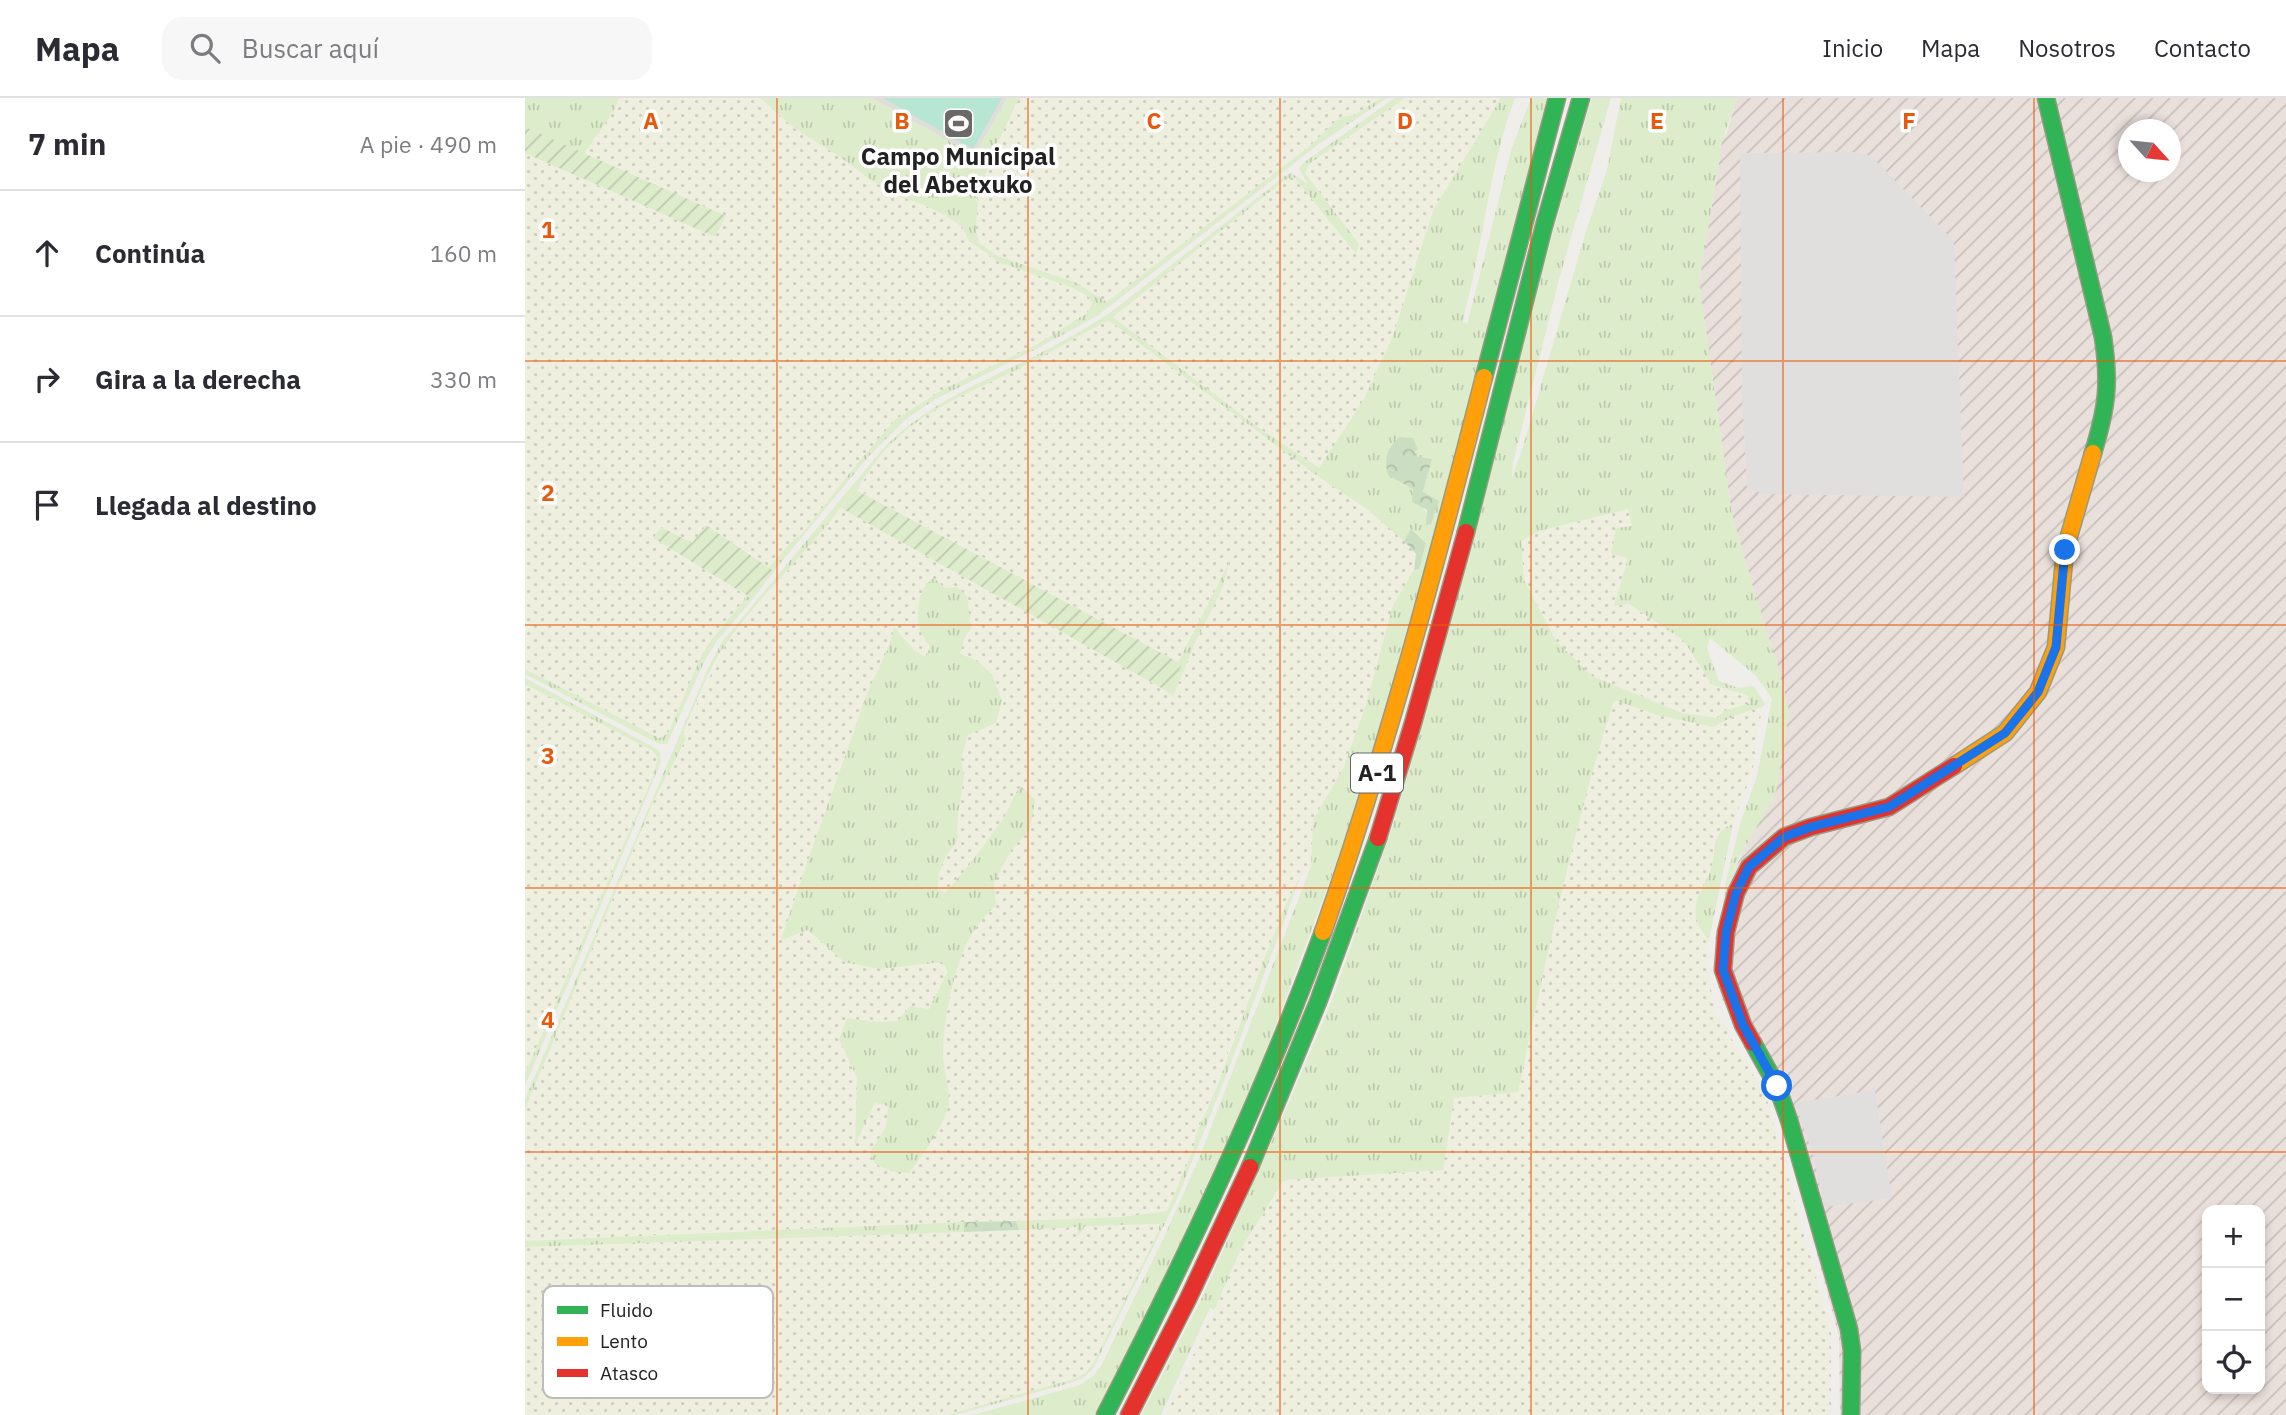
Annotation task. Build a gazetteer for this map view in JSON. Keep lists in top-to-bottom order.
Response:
{
  "streets": {
    "main road": ["A-1"]
  },
  "places": {
    "sports": ["Campo Municipal del Abetxuko"]
  },
  "legend": ["Fluido", "Lento", "Atasco"],
  "north": "bottom right",
  "page": {
    "header": "Mapa",
    "search": "Buscar aquí",
    "nav": [
      "Inicio",
      "Mapa",
      "Nosotros",
      "Contacto"
    ],
    "heading": ["7 min", "A pie · 490 m"],
    "list": [
      ["Continúa", "160 m"],
      ["Gira a la derecha", "330 m"],
      "Llegada al destino"
    ],
    "map_buttons": ["+", "−"]
  },
  "grid": {
    "columns": [
      "A",
      "B",
      "C",
      "D",
      "E",
      "F"
    ],
    "rows": [
      "1",
      "2",
      "3",
      "4"
    ]
  }
}
